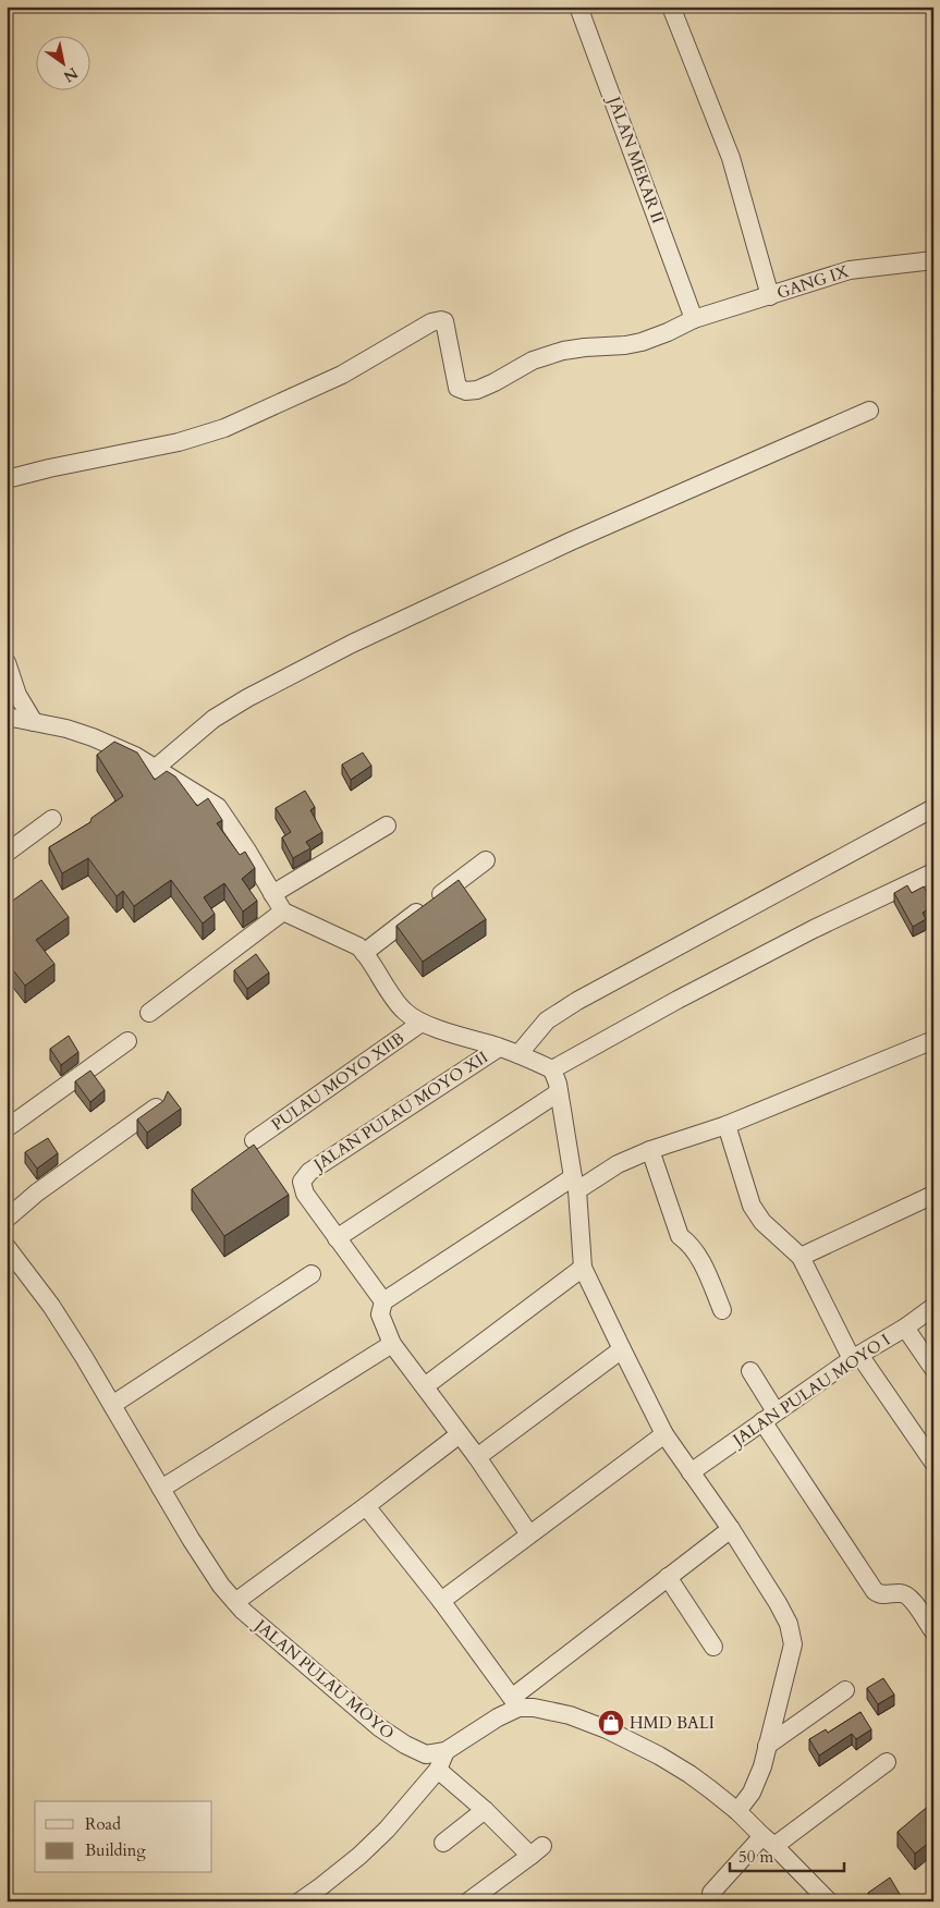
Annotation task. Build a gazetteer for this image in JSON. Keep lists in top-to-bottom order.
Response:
{
  "streets": {
    "street": [
      "JALAN MEKAR II",
      "GANG IX",
      "PULAU MOYO XIIB",
      "JALAN PULAU MOYO XII",
      "JALAN PULAU MOYO I",
      "JALAN PULAU MOYO"
    ]
  },
  "crossings": [
    ["JALAN MEKAR II", "GANG IX"]
  ],
  "places": {
    "shop": ["HMD BALI"]
  },
  "legend": ["Road", "Building"],
  "scale_bar": "50 m",
  "north": "bottom right"
}
